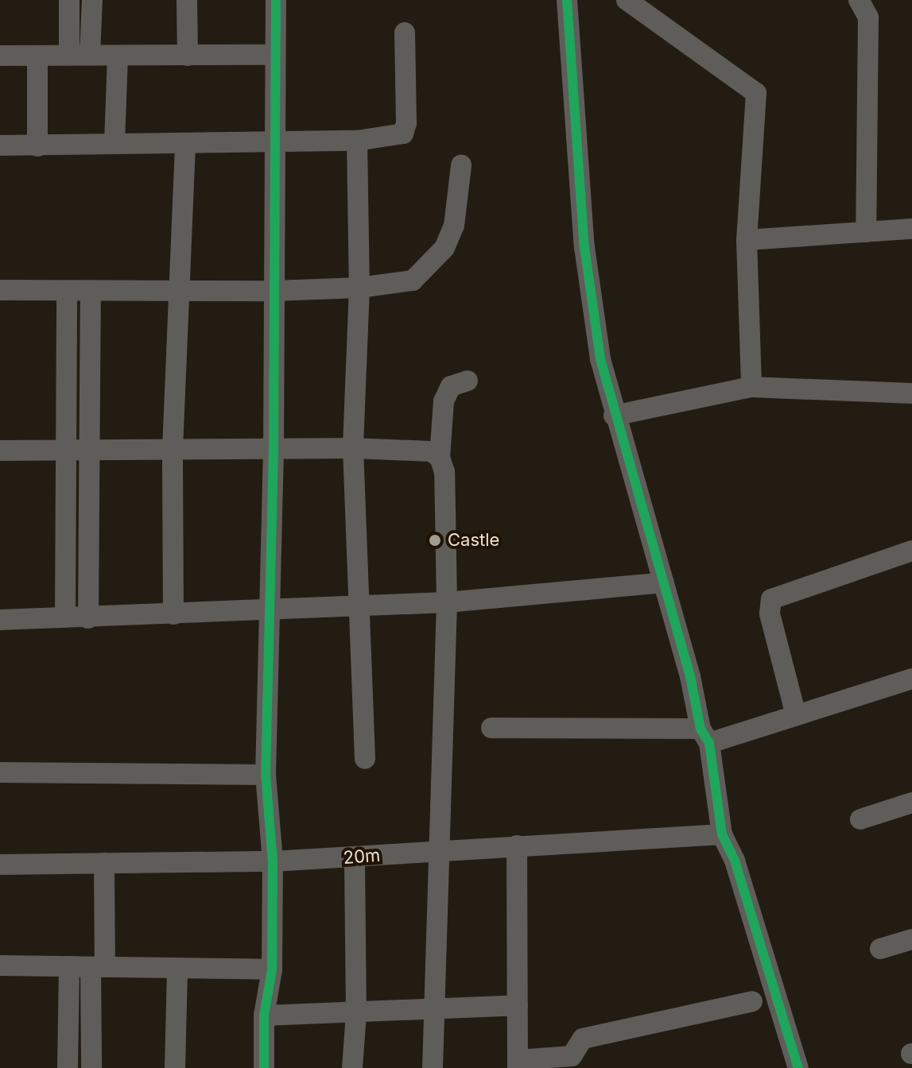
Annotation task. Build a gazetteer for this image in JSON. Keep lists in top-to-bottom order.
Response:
{
  "streets": {
    "street": ["20m"]
  },
  "places": ["Castle"]
}
